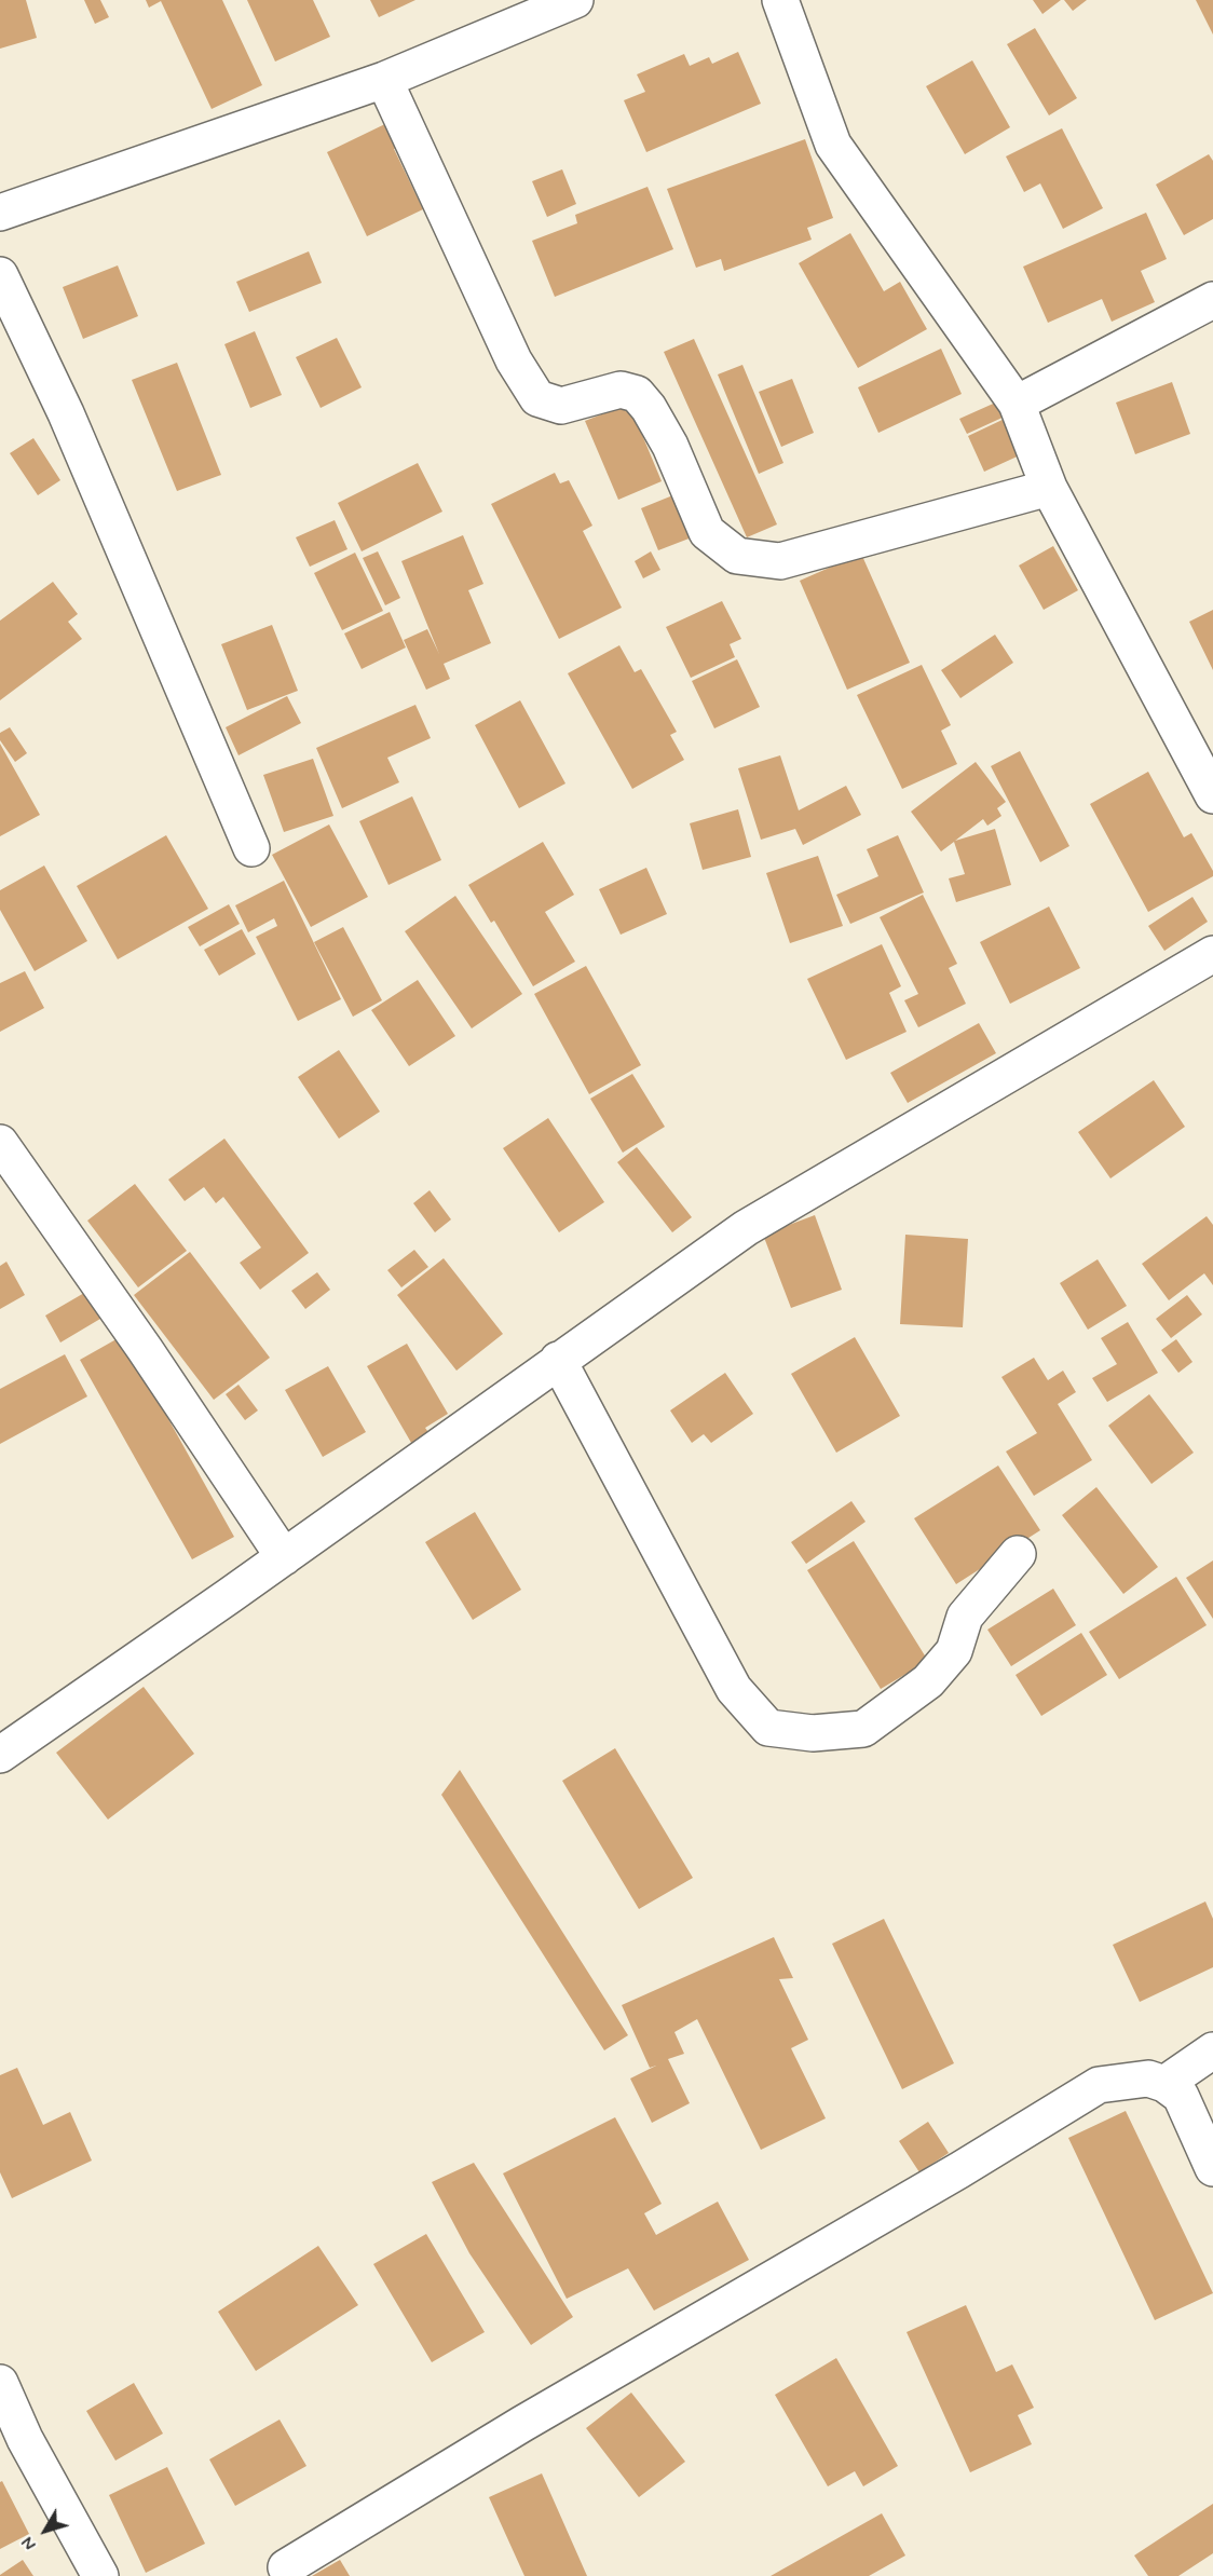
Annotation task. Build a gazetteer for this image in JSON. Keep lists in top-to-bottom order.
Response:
{
  "north": "bottom left"
}
